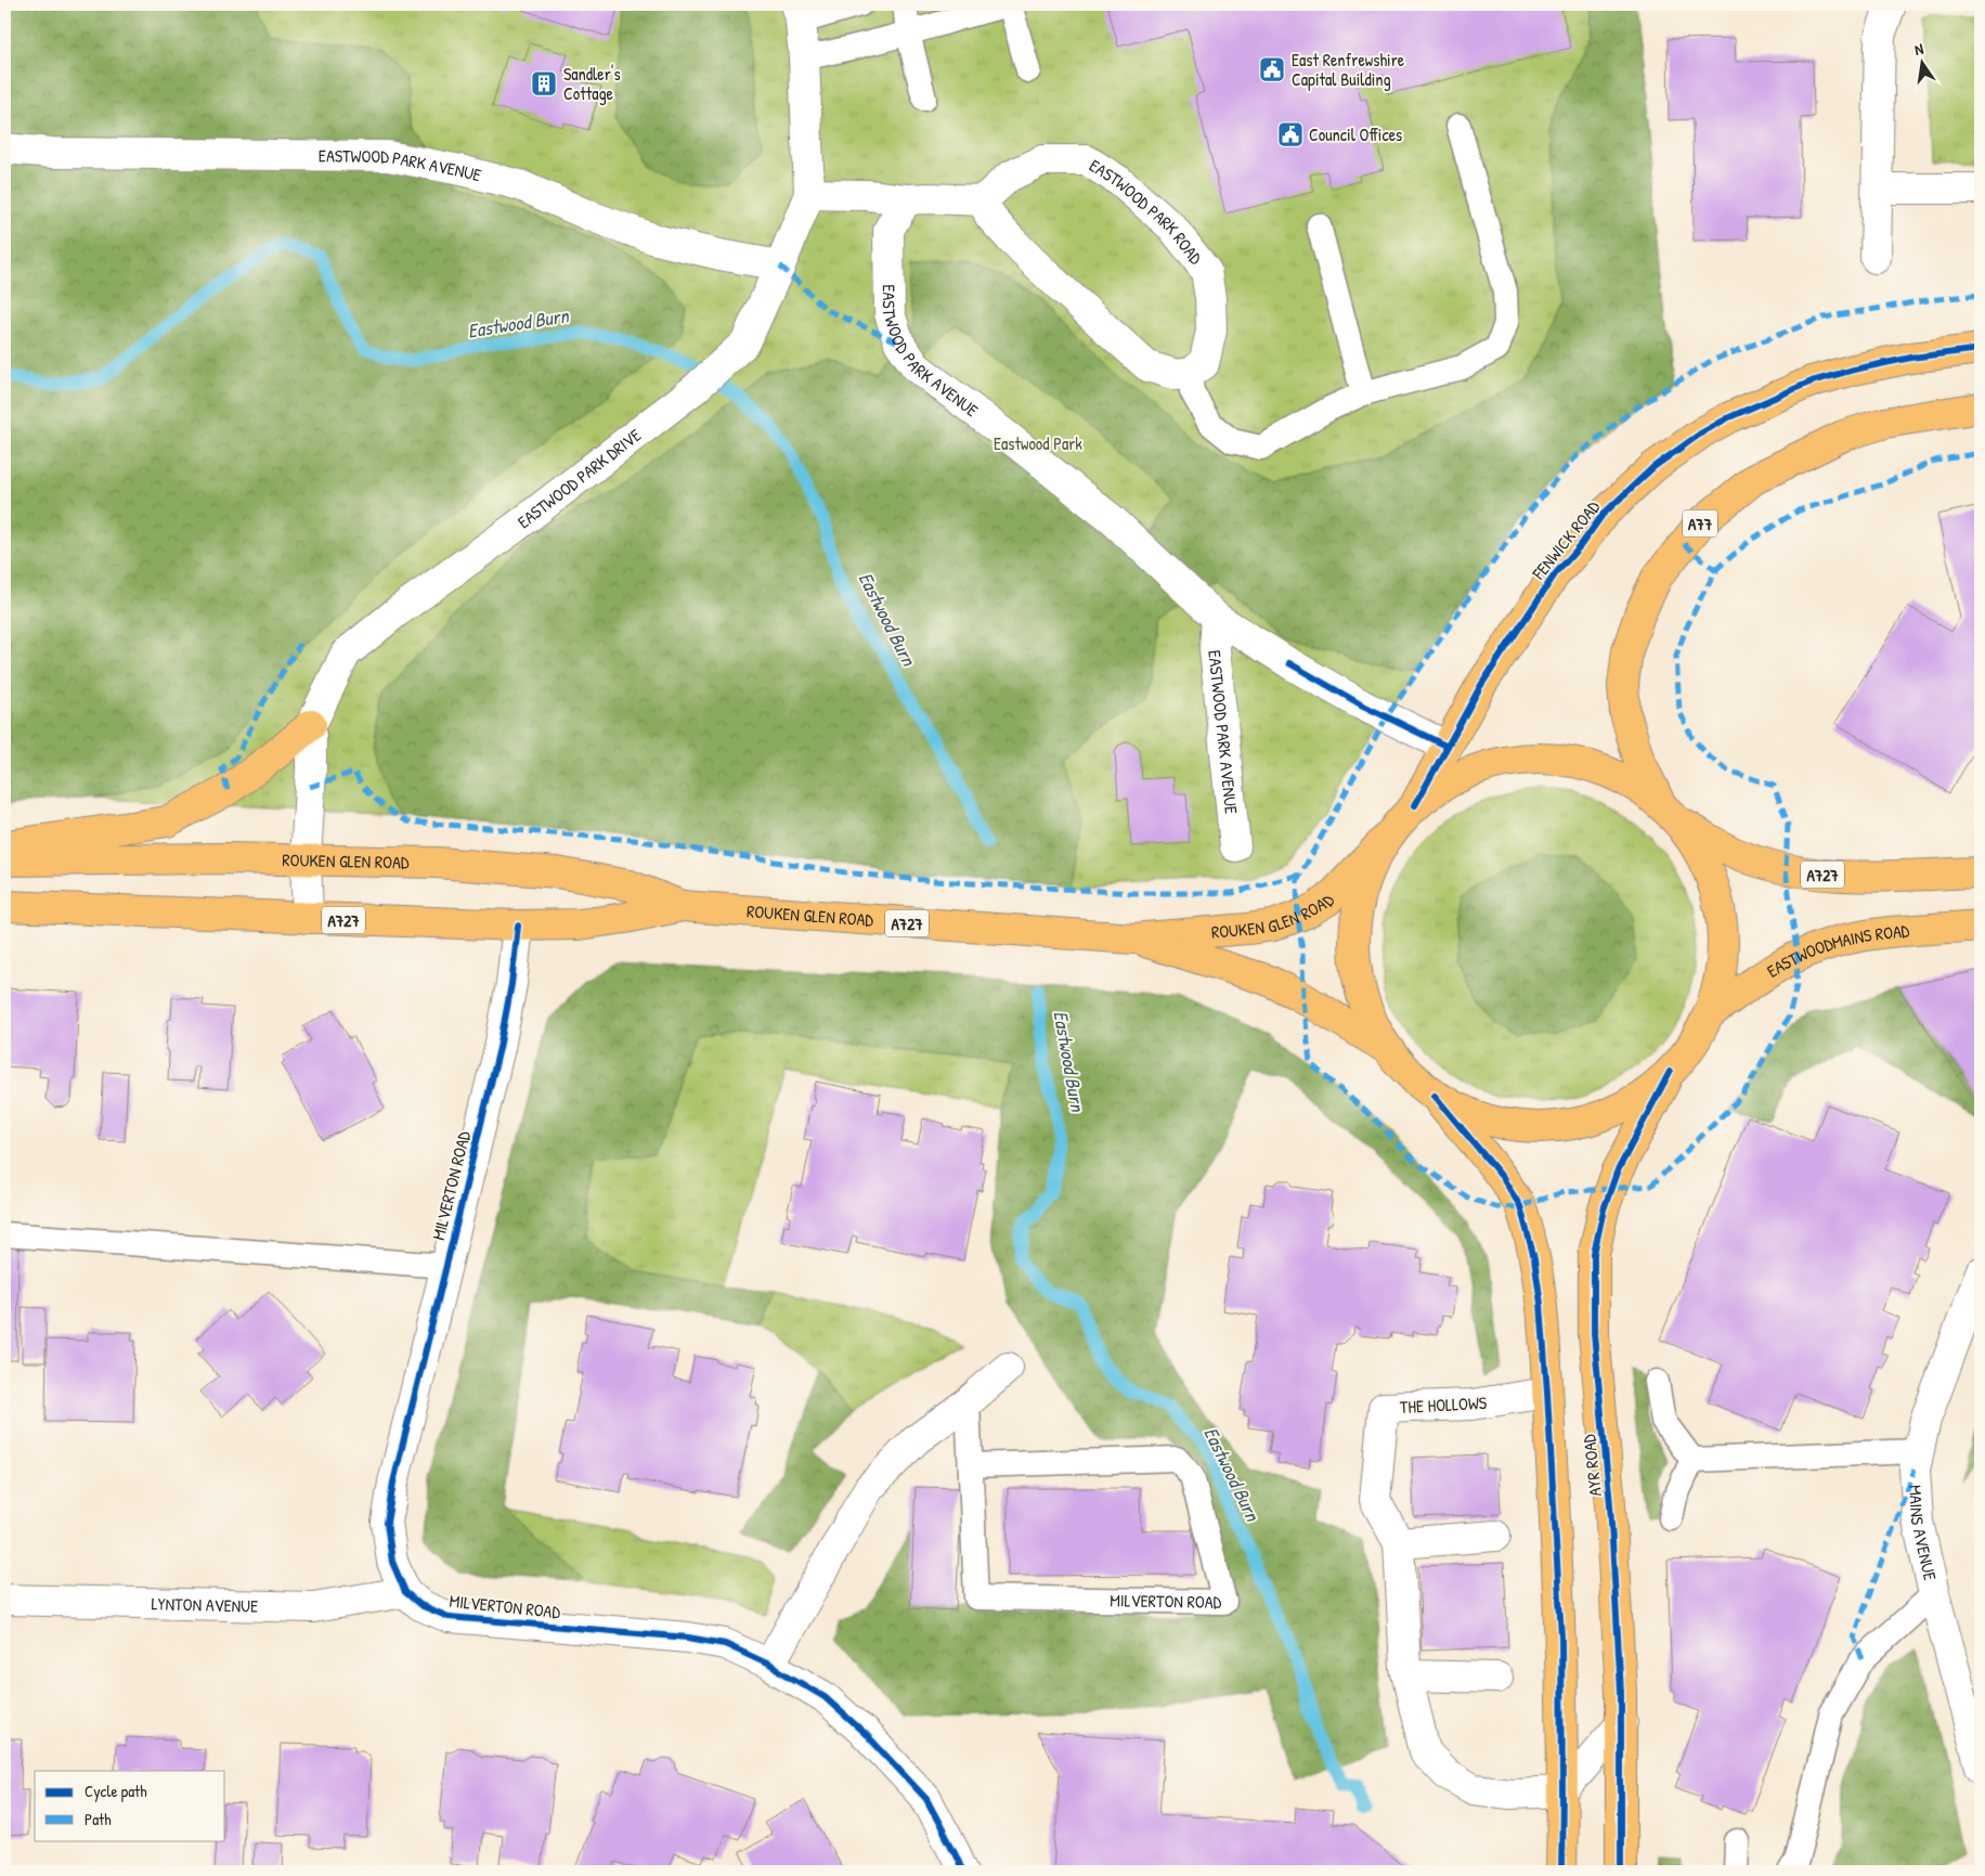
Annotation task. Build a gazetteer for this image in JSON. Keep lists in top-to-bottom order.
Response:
{
  "streets": {
    "main road": [
      "A77",
      "FENWICK ROAD",
      "ROUKEN GLEN ROAD",
      "A727",
      "EASTWOODMAINS ROAD",
      "AYR ROAD"
    ],
    "street": [
      "EASTWOOD PARK AVENUE",
      "EASTWOOD PARK ROAD",
      "EASTWOOD PARK DRIVE",
      "MILVERTON ROAD",
      "THE HOLLOWS",
      "MAINS AVENUE",
      "LYNTON AVENUE"
    ]
  },
  "crossings": [
    ["EASTWOOD PARK AVENUE", "EASTWOOD PARK DRIVE"],
    ["EASTWOOD PARK AVENUE", "FENWICK ROAD"],
    ["EASTWOOD PARK DRIVE", "ROUKEN GLEN ROAD"],
    ["A77", "A727"],
    ["ROUKEN GLEN ROAD", "MILVERTON ROAD"],
    ["MILVERTON ROAD", "LYNTON AVENUE"]
  ],
  "water": ["Eastwood Burn"],
  "parks": ["Eastwood Park"],
  "places": {
    "public building": ["East Renfrewshire Capital Building", "Council Offices"],
    "building": ["Sandler's Cottage"]
  },
  "legend": ["Cycle path", "Path"],
  "north": "top"
}
